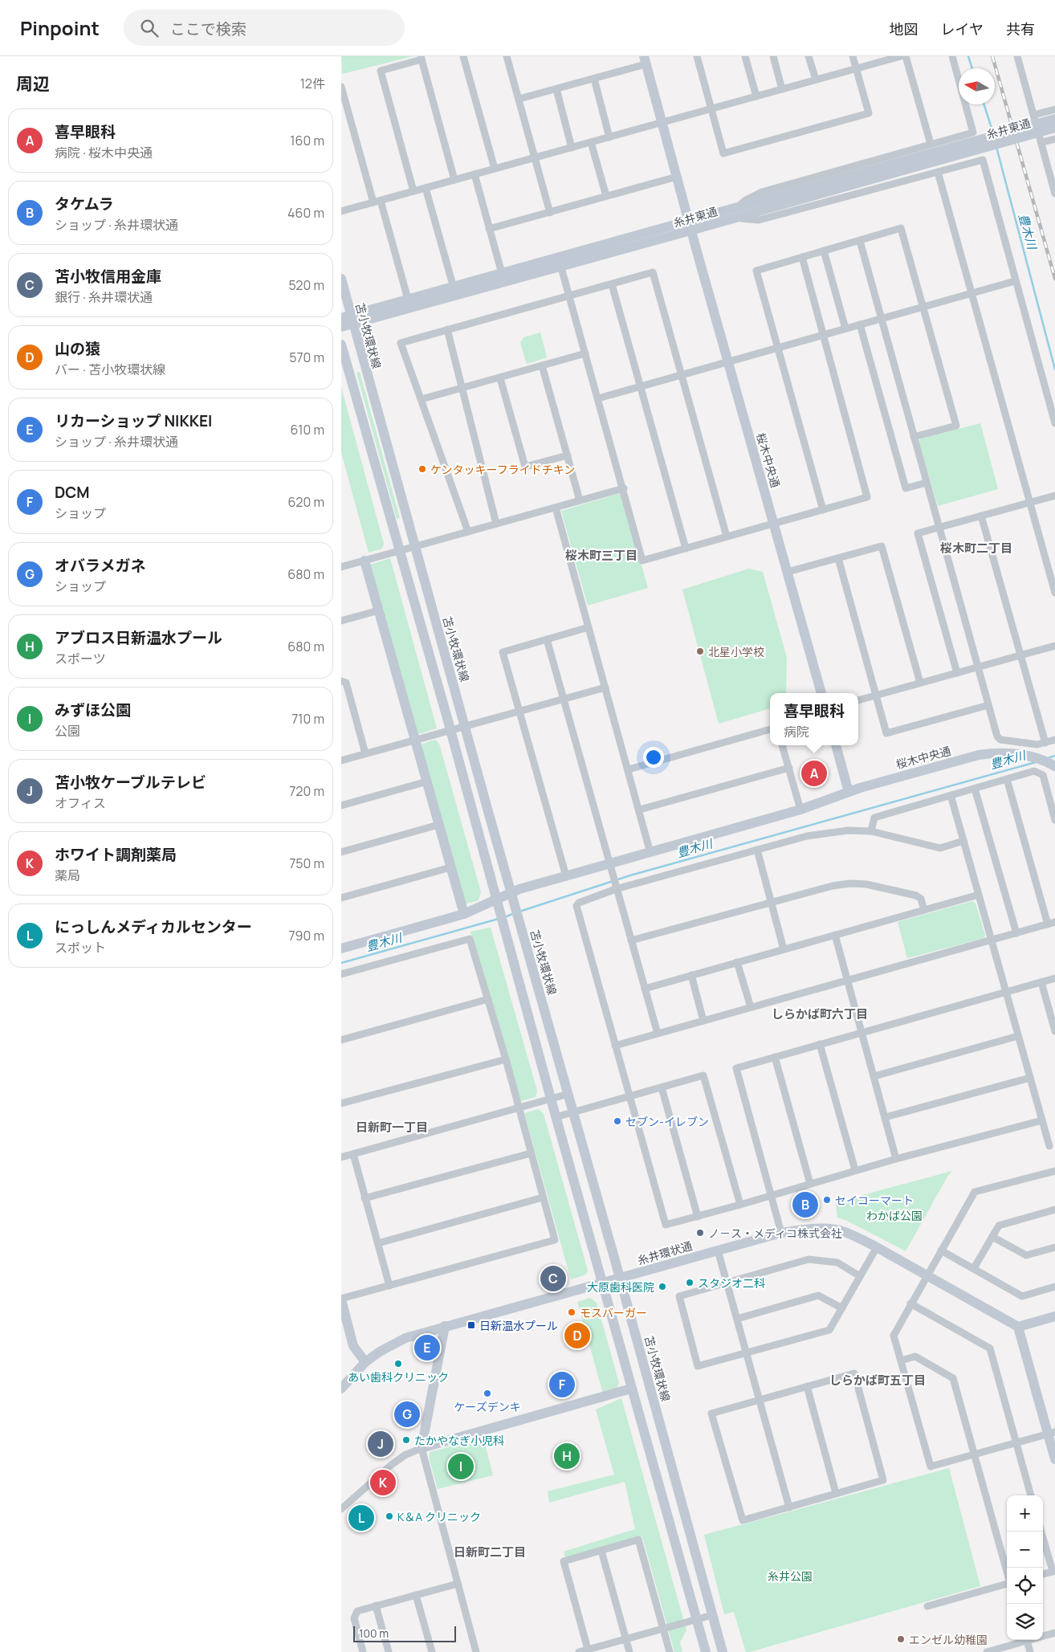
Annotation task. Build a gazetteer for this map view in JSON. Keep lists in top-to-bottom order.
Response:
{
  "streets": {
    "street": [
      "糸井東通",
      "苫小牧環状線",
      "桜木中央通",
      "糸井環状通"
    ]
  },
  "crossings": [
    ["糸井東通", "苫小牧環状線"],
    ["糸井東通", "桜木中央通"],
    ["苫小牧環状線", "桜木中央通"],
    ["苫小牧環状線", "糸井環状通"]
  ],
  "districts": [
    "桜木町二丁目",
    "桜木町三丁目",
    "しらかば町六丁目",
    "日新町一丁目",
    "しらかば町五丁目",
    "日新町二丁目"
  ],
  "water": ["豊木川"],
  "parks": ["わかば公園", "糸井公園"],
  "places": {
    "other": [
      "ケンタッキーフライドチキン",
      "北星小学校",
      "セブン-イレブン",
      "セイコーマート",
      "ノ－ス・メディコ株式会社",
      "スタジオ二科",
      "大原歯科医院",
      "モスバーガー",
      "あい歯科クリニック",
      "ケーズデンキ",
      "たかやなぎ小児科",
      "K＆A クリニック",
      "エンゼル幼稚園"
    ],
    "transit": ["日新温水プール"]
  },
  "scale_bar": "100 m",
  "north": "left",
  "page": {
    "header": "Pinpoint",
    "search": "ここで検索",
    "nav": ["地図", "レイヤ", "共有"],
    "heading": ["周辺", "12件"],
    "list": [
      {
        "mark": "A",
        "name": "喜早眼科",
        "note": "病院 · 桜木中央通",
        "value": "160 m"
      },
      {
        "mark": "B",
        "name": "タケムラ",
        "note": "ショップ · 糸井環状通",
        "value": "460 m"
      },
      {
        "mark": "C",
        "name": "苫小牧信用金庫",
        "note": "銀行 · 糸井環状通",
        "value": "520 m"
      },
      {
        "mark": "D",
        "name": "山の猿",
        "note": "バー · 苫小牧環状線",
        "value": "570 m"
      },
      {
        "mark": "E",
        "name": "リカーショップ NIKKEI",
        "note": "ショップ · 糸井環状通",
        "value": "610 m"
      },
      {
        "mark": "F",
        "name": "DCM",
        "note": "ショップ",
        "value": "620 m"
      },
      {
        "mark": "G",
        "name": "オバラメガネ",
        "note": "ショップ",
        "value": "680 m"
      },
      {
        "mark": "H",
        "name": "アブロス日新温水プール",
        "note": "スポーツ",
        "value": "680 m"
      },
      {
        "mark": "I",
        "name": "みずほ公園",
        "note": "公園",
        "value": "710 m"
      },
      {
        "mark": "J",
        "name": "苫小牧ケーブルテレビ",
        "note": "オフィス",
        "value": "720 m"
      },
      {
        "mark": "K",
        "name": "ホワイト調剤薬局",
        "note": "薬局",
        "value": "750 m"
      },
      {
        "mark": "L",
        "name": "にっしんメディカルセンター",
        "note": "スポット",
        "value": "790 m"
      }
    ],
    "popup": ["喜早眼科", "病院"],
    "pins": [
      "A",
      "B",
      "C",
      "D",
      "E",
      "F",
      "G",
      "J",
      "H",
      "I",
      "K",
      "L"
    ],
    "map_buttons": ["+", "−"],
    "scale": "100 m"
  }
}
